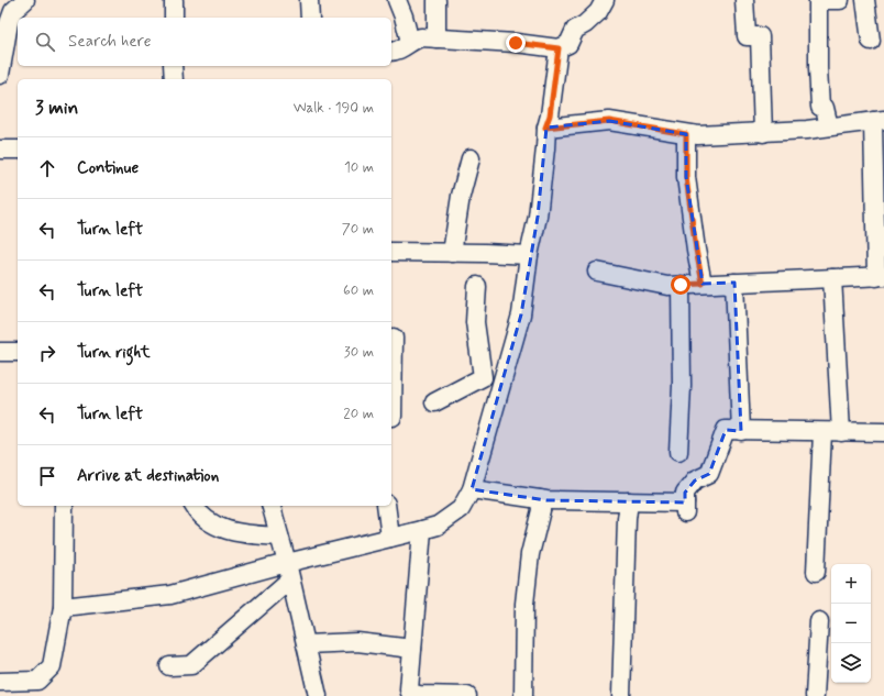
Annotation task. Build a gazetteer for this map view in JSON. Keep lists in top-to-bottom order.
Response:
{
  "page": {
    "search": "Search here",
    "heading": ["3 min", "Walk · 190 m"],
    "list": [
      ["Continue", "10 m"],
      ["Turn left", "70 m"],
      ["Turn left", "60 m"],
      ["Turn right", "30 m"],
      ["Turn left", "20 m"],
      "Arrive at destination"
    ],
    "map_buttons": ["+", "−"]
  }
}
